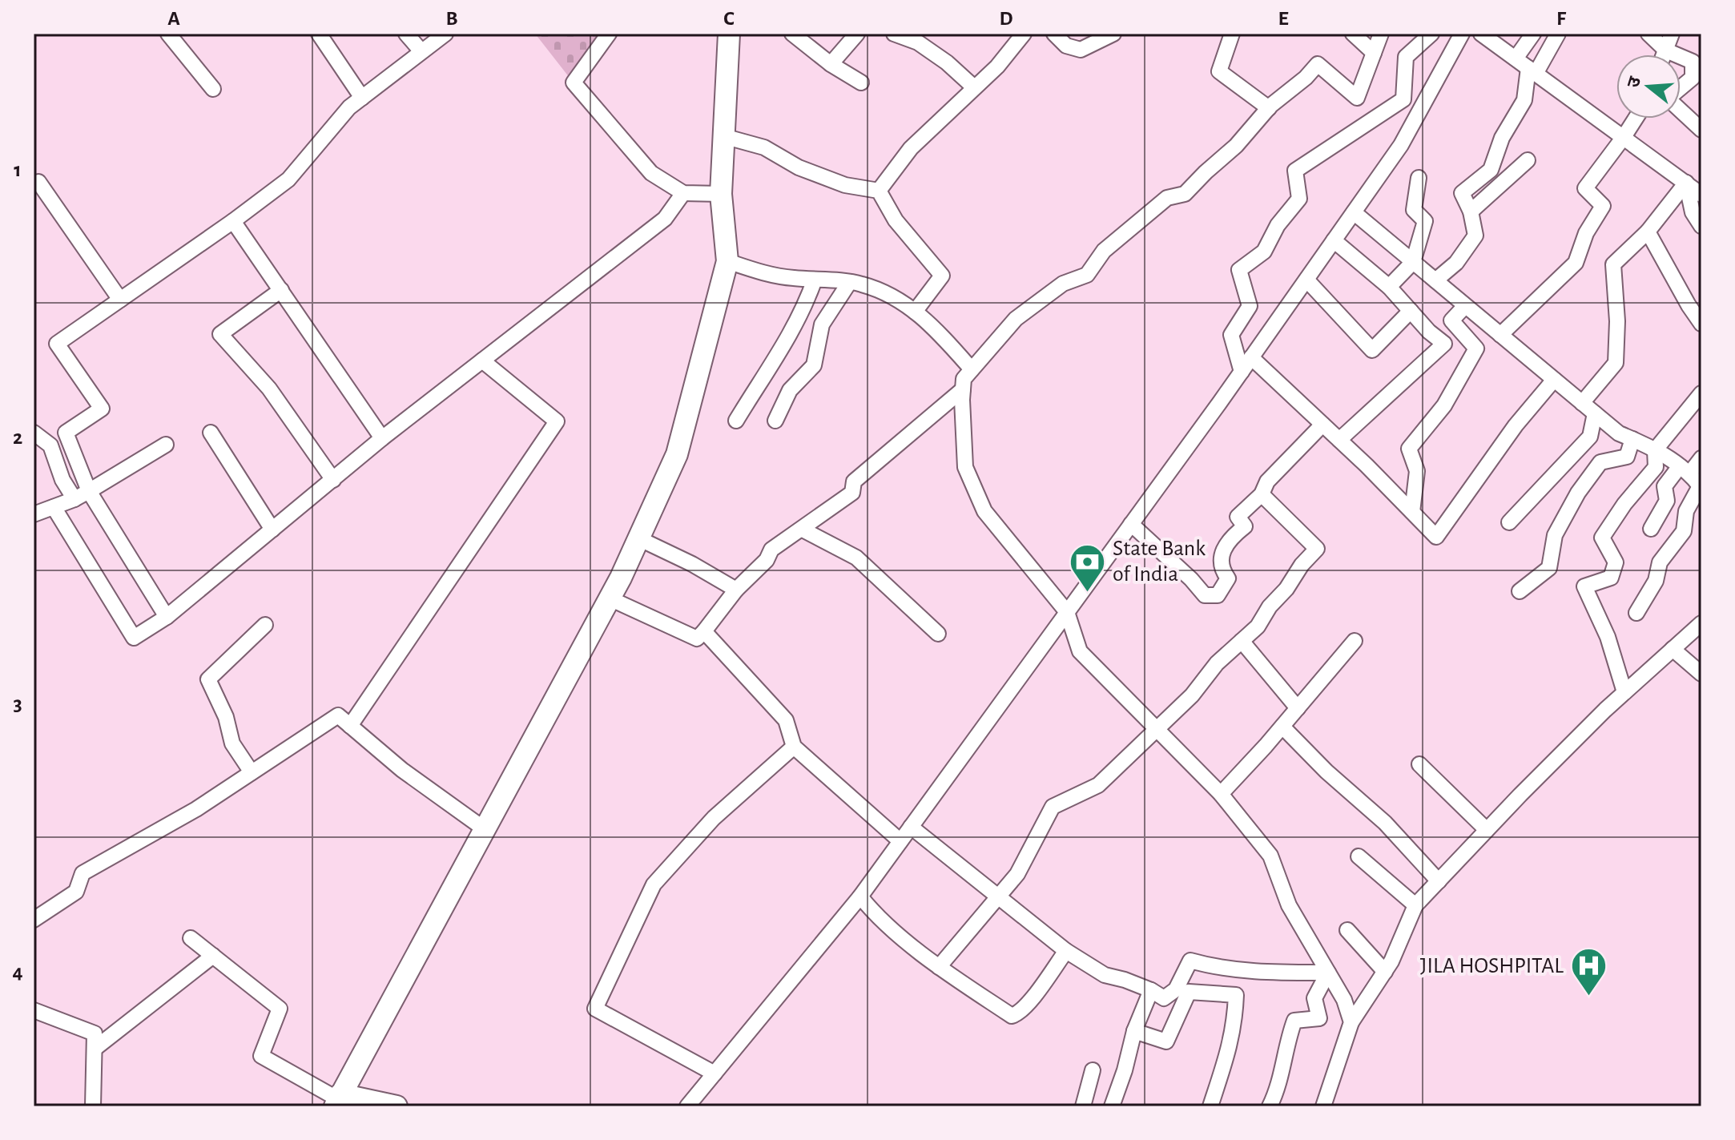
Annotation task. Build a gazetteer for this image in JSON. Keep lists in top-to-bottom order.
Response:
{
  "places": {
    "bank": ["State Bank of India"],
    "hospital": ["JILA HOSHPITAL"]
  },
  "north": "left",
  "grid": {
    "columns": [
      "A",
      "B",
      "C",
      "D",
      "E",
      "F"
    ],
    "rows": [
      "1",
      "2",
      "3",
      "4"
    ]
  }
}
